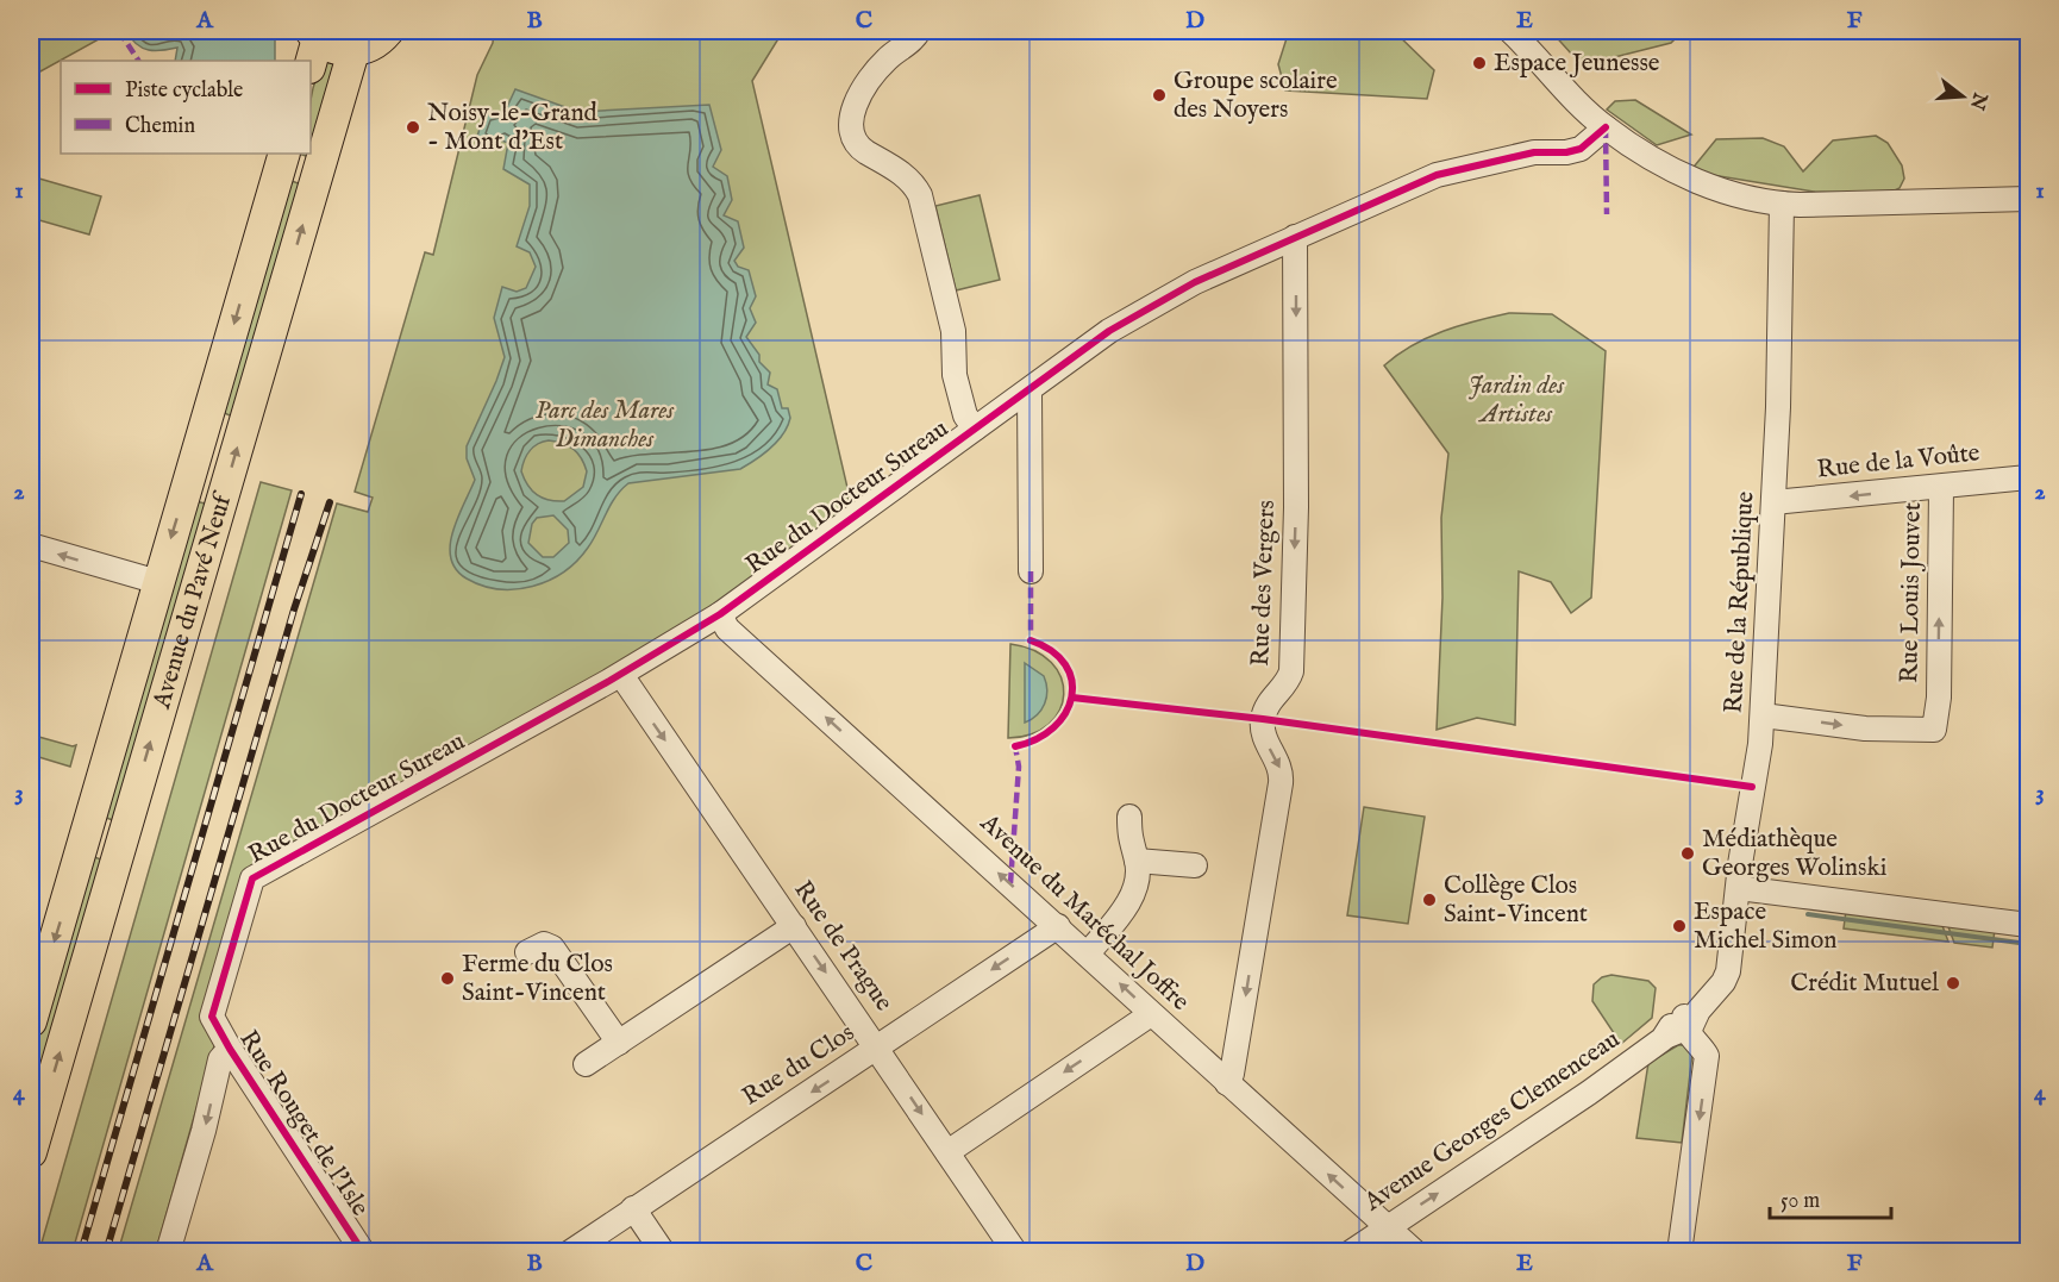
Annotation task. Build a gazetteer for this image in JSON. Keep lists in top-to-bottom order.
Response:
{
  "streets": {
    "main road": ["Avenue du Pavé Neuf"],
    "street": [
      "Rue de la Voûte",
      "Rue du Docteur Sureau",
      "Rue des Vergers",
      "Rue Louis Jouvet",
      "Rue de la République",
      "Avenue du Maréchal Joffre",
      "Rue de Prague",
      "Rue du Clos",
      "Avenue Georges Clemenceau",
      "Rue Rouget de l'Isle"
    ]
  },
  "crossings": [
    ["Rue de la Voûte", "Rue Louis Jouvet"],
    ["Rue de la Voûte", "Rue de la République"],
    ["Rue du Docteur Sureau", "Rue des Vergers"],
    ["Rue du Docteur Sureau", "Avenue du Maréchal Joffre"],
    ["Rue du Docteur Sureau", "Rue de Prague"],
    ["Rue du Docteur Sureau", "Rue Rouget de l'Isle"],
    ["Rue des Vergers", "Avenue du Maréchal Joffre"],
    ["Rue Louis Jouvet", "Rue de la République"],
    ["Rue de la République", "Avenue Georges Clemenceau"],
    ["Avenue du Maréchal Joffre", "Rue du Clos"],
    ["Avenue du Maréchal Joffre", "Avenue Georges Clemenceau"],
    ["Rue de Prague", "Rue du Clos"]
  ],
  "one_way": [
    "Rue de la Voûte",
    "Rue des Vergers",
    "Avenue du Maréchal Joffre",
    "Rue de Prague",
    "Avenue Georges Clemenceau"
  ],
  "parks": ["Jardin des Artistes", "Parc des Mares Dimanches"],
  "places": [
    "Espace Jeunesse",
    "Groupe scolaire des Noyers",
    "Noisy-le-Grand - Mont d'Est",
    "Médiathèque Georges Wolinski",
    "Collège Clos Saint-Vincent",
    "Espace Michel Simon",
    "Ferme du Clos Saint-Vincent",
    "Crédit Mutuel"
  ],
  "legend": ["Piste cyclable", "Chemin"],
  "scale_bar": "50 m",
  "north": "right",
  "grid": {
    "columns": [
      "A",
      "B",
      "C",
      "D",
      "E",
      "F"
    ],
    "rows": [
      "1",
      "2",
      "3",
      "4"
    ]
  }
}
